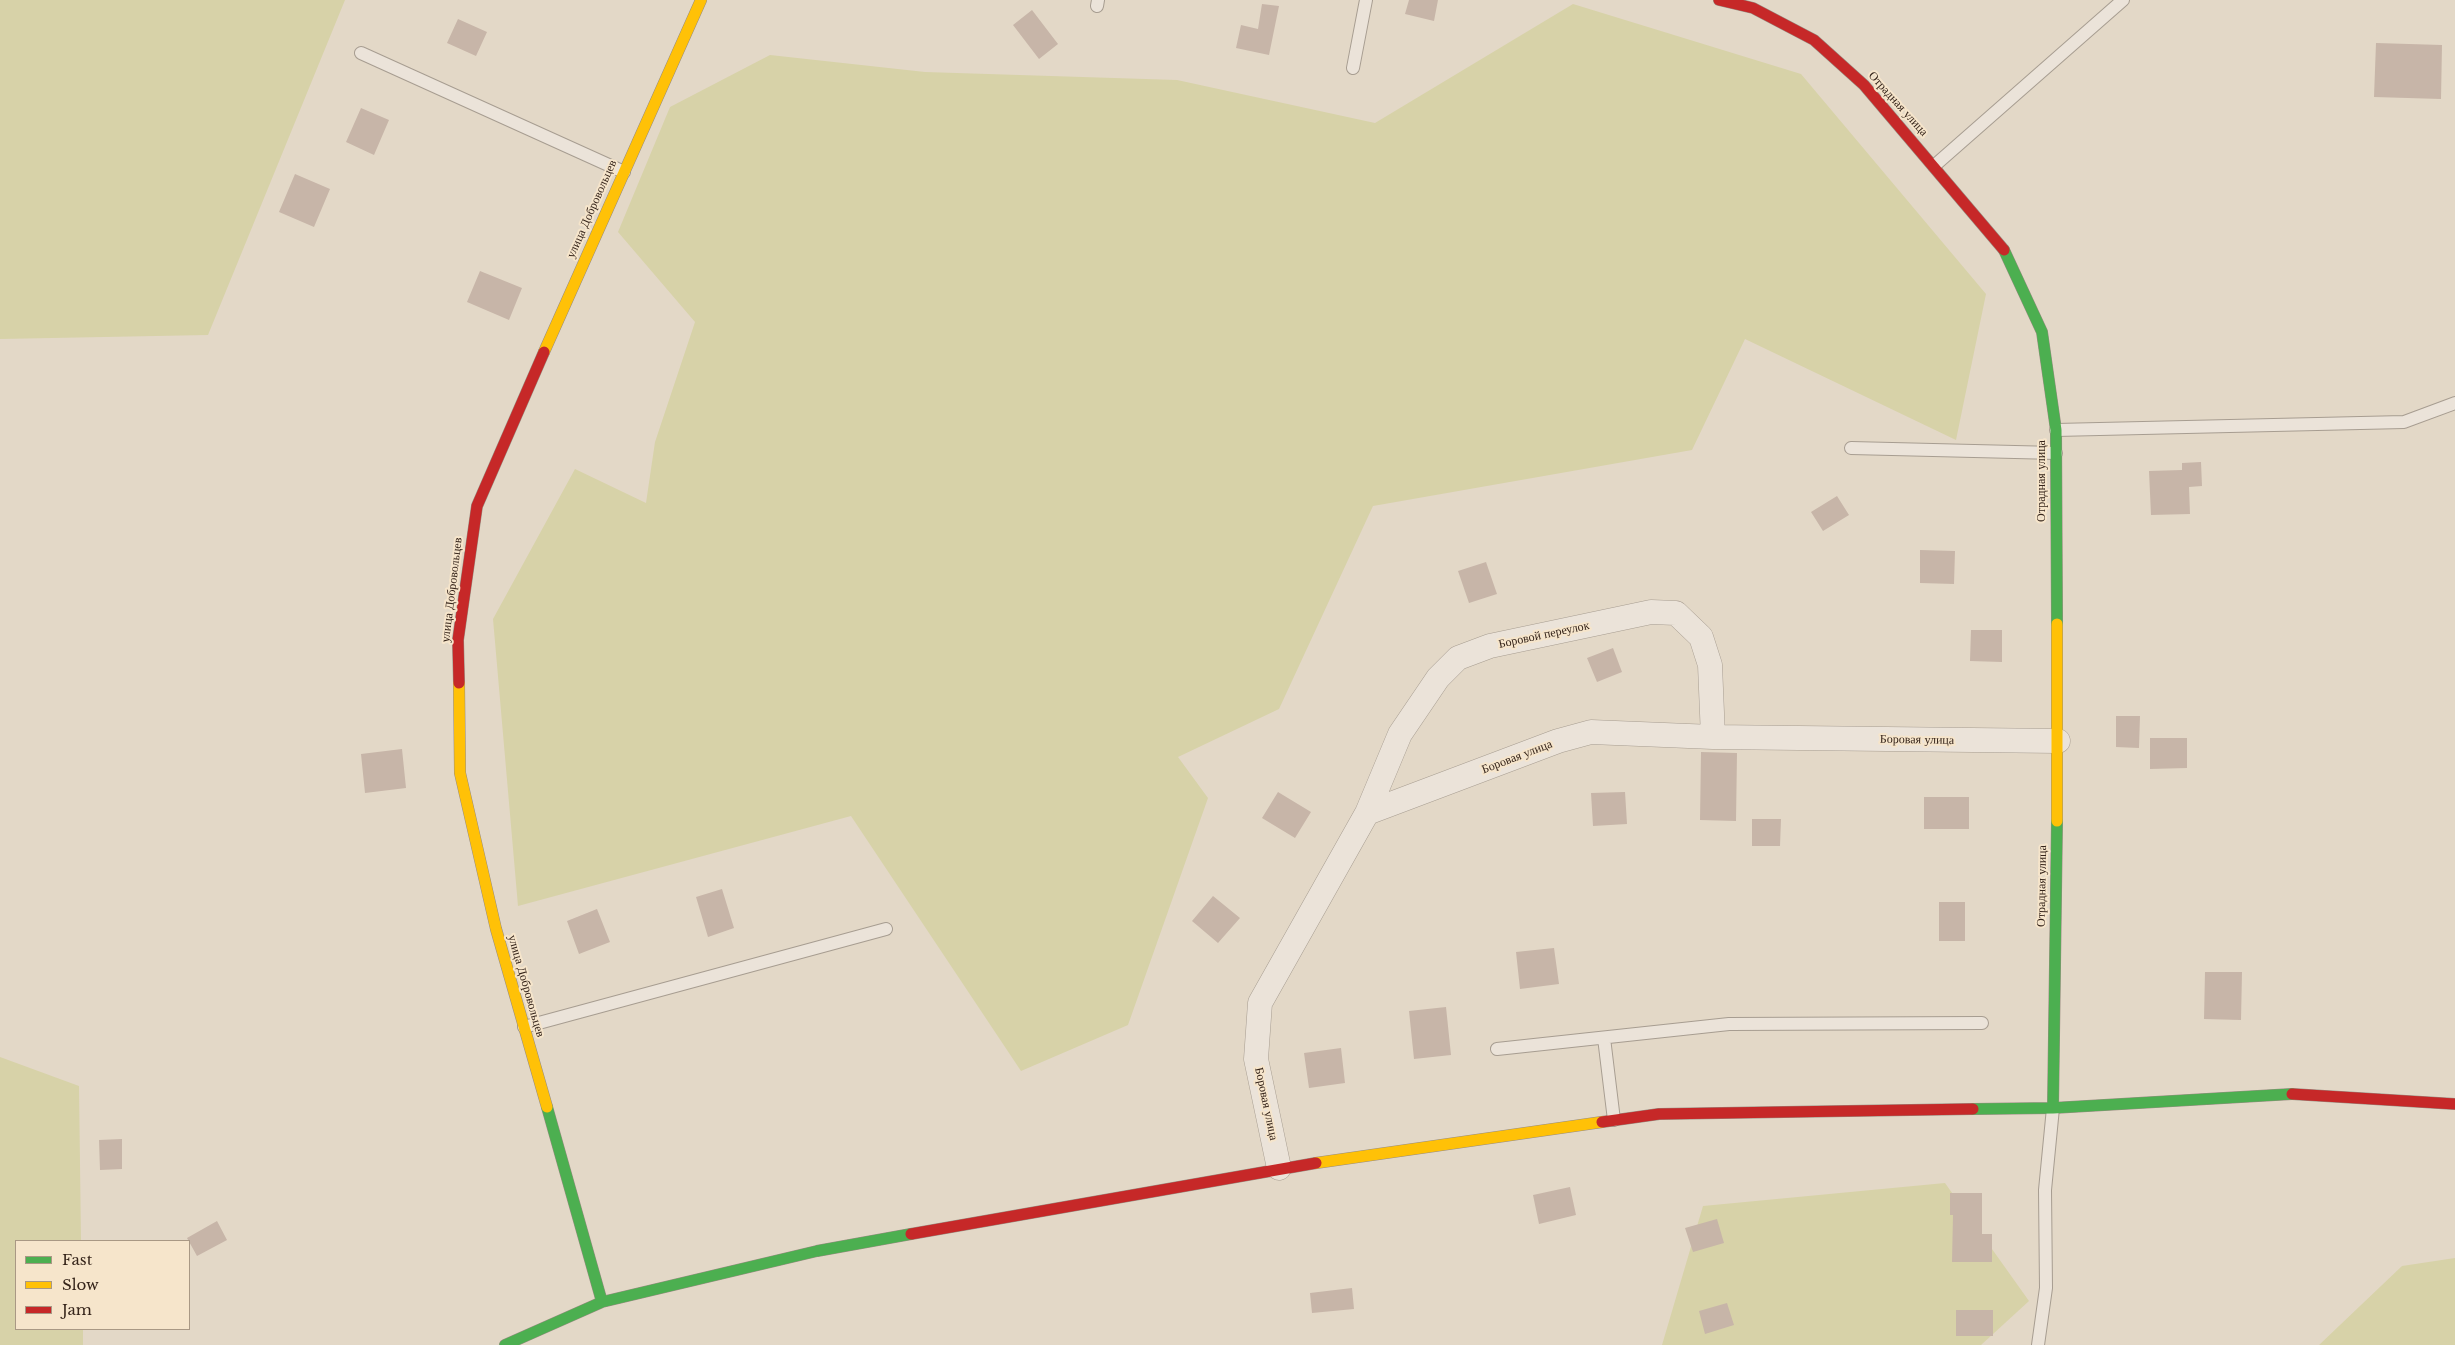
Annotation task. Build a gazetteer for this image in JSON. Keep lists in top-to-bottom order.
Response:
{
  "streets": {
    "street": [
      "Отрадная улица",
      "улица Добровольцев",
      "Боровой переулок",
      "Боровая улица"
    ]
  },
  "crossings": [
    ["Отрадная улица", "Боровая улица"],
    ["Боровой переулок", "Боровая улица"]
  ],
  "legend": ["Fast", "Slow", "Jam"]
}
